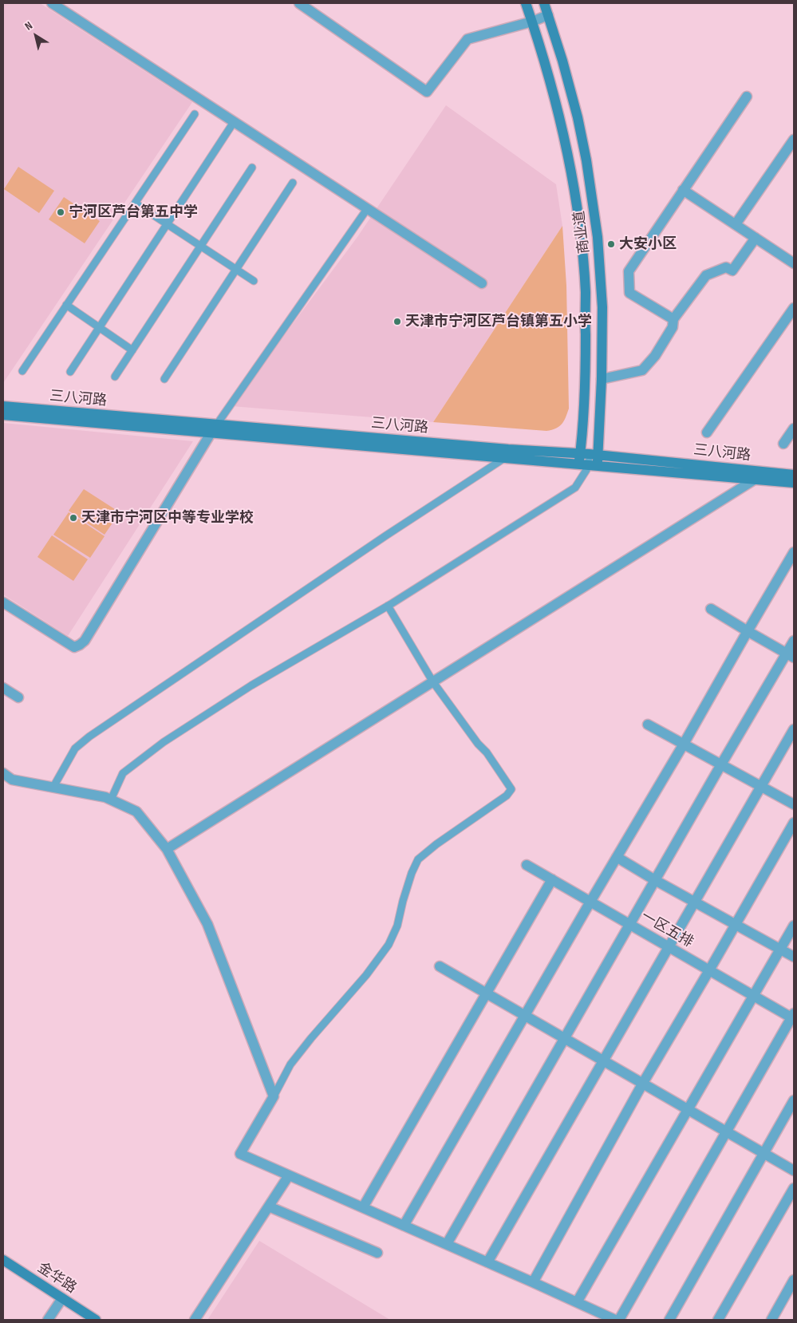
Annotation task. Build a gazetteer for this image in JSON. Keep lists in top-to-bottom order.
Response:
{
  "streets": {
    "street": [
      "商业道",
      "三八河路",
      "一区五排",
      "金华路"
    ]
  },
  "crossings": [
    ["商业道", "三八河路"]
  ],
  "places": [
    "宁河区芦台第五中学",
    "大安小区",
    "天津市宁河区芦台镇第五小学",
    "天津市宁河区中等专业学校"
  ],
  "north": "top left"
}
